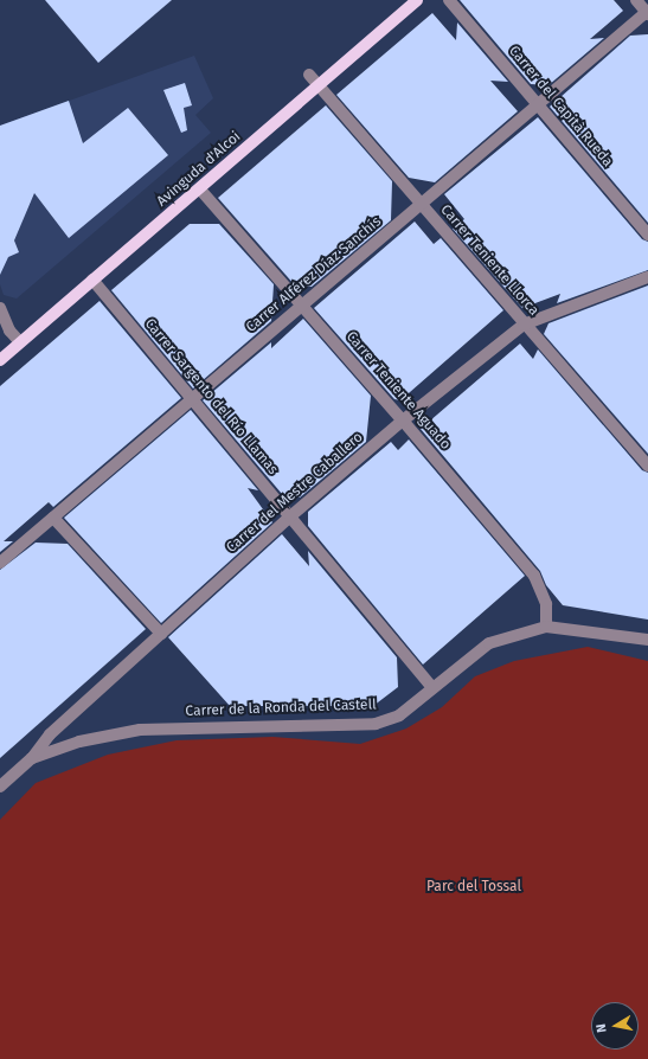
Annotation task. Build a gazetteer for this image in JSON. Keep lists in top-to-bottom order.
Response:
{
  "streets": {
    "main road": ["Avinguda d'Alcoi"],
    "street": [
      "Carrer del Capità Rueda",
      "Carrer Teniente Llorca",
      "Carrer Alférez Díaz Sanchís",
      "Carrer Teniente Aguado",
      "Carrer Sargento del Río Llamas",
      "Carrer del Mestre Caballero",
      "Carrer de la Ronda del Castell"
    ]
  },
  "crossings": [
    ["Carrer del Capità Rueda", "Carrer Alférez Díaz Sanchís"],
    ["Avinguda d'Alcoi", "Carrer Teniente Llorca"],
    ["Avinguda d'Alcoi", "Carrer Teniente Aguado"],
    ["Avinguda d'Alcoi", "Carrer Sargento del Río Llamas"],
    ["Carrer Teniente Llorca", "Carrer Alférez Díaz Sanchís"],
    ["Carrer Teniente Llorca", "Carrer del Mestre Caballero"],
    ["Carrer Alférez Díaz Sanchís", "Carrer Teniente Aguado"],
    ["Carrer Alférez Díaz Sanchís", "Carrer Sargento del Río Llamas"],
    ["Carrer Teniente Aguado", "Carrer del Mestre Caballero"],
    ["Carrer Teniente Aguado", "Carrer de la Ronda del Castell"],
    ["Carrer Sargento del Río Llamas", "Carrer del Mestre Caballero"],
    ["Carrer Sargento del Río Llamas", "Carrer de la Ronda del Castell"],
    ["Carrer del Mestre Caballero", "Carrer de la Ronda del Castell"]
  ],
  "parks": ["Parc del Tossal"],
  "north": "left"
}
